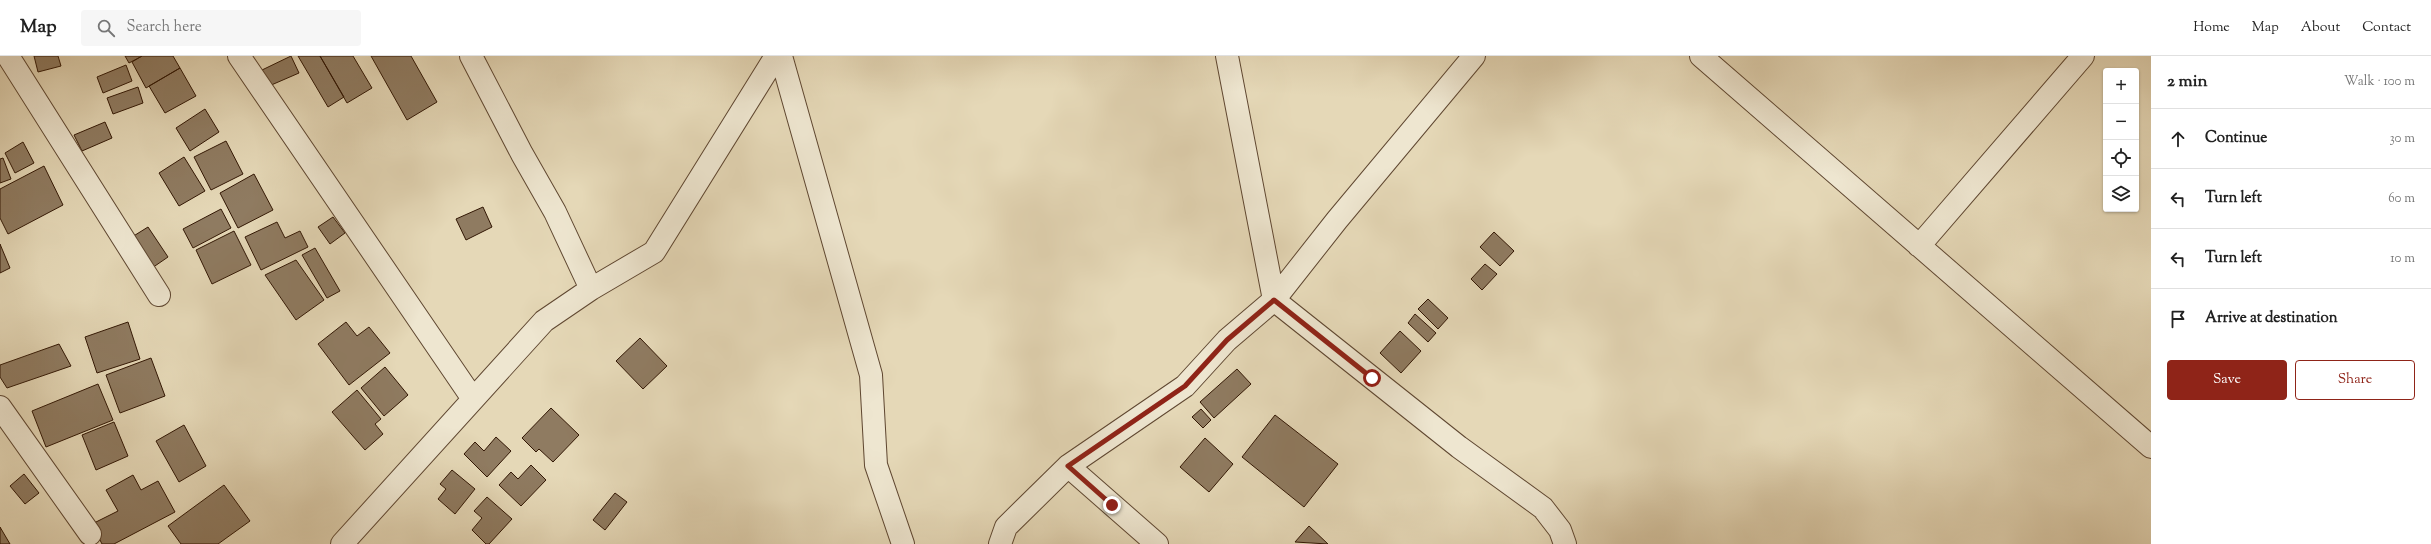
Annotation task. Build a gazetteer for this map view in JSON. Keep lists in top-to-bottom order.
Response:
{
  "page": {
    "header": "Map",
    "search": "Search here",
    "nav": [
      "Home",
      "Map",
      "About",
      "Contact"
    ],
    "heading": ["2 min", "Walk · 100 m"],
    "map_buttons": ["+", "−"],
    "list": [
      ["Continue", "30 m"],
      ["Turn left", "60 m"],
      ["Turn left", "10 m"],
      "Arrive at destination"
    ],
    "buttons": ["Save", "Share"]
  }
}
